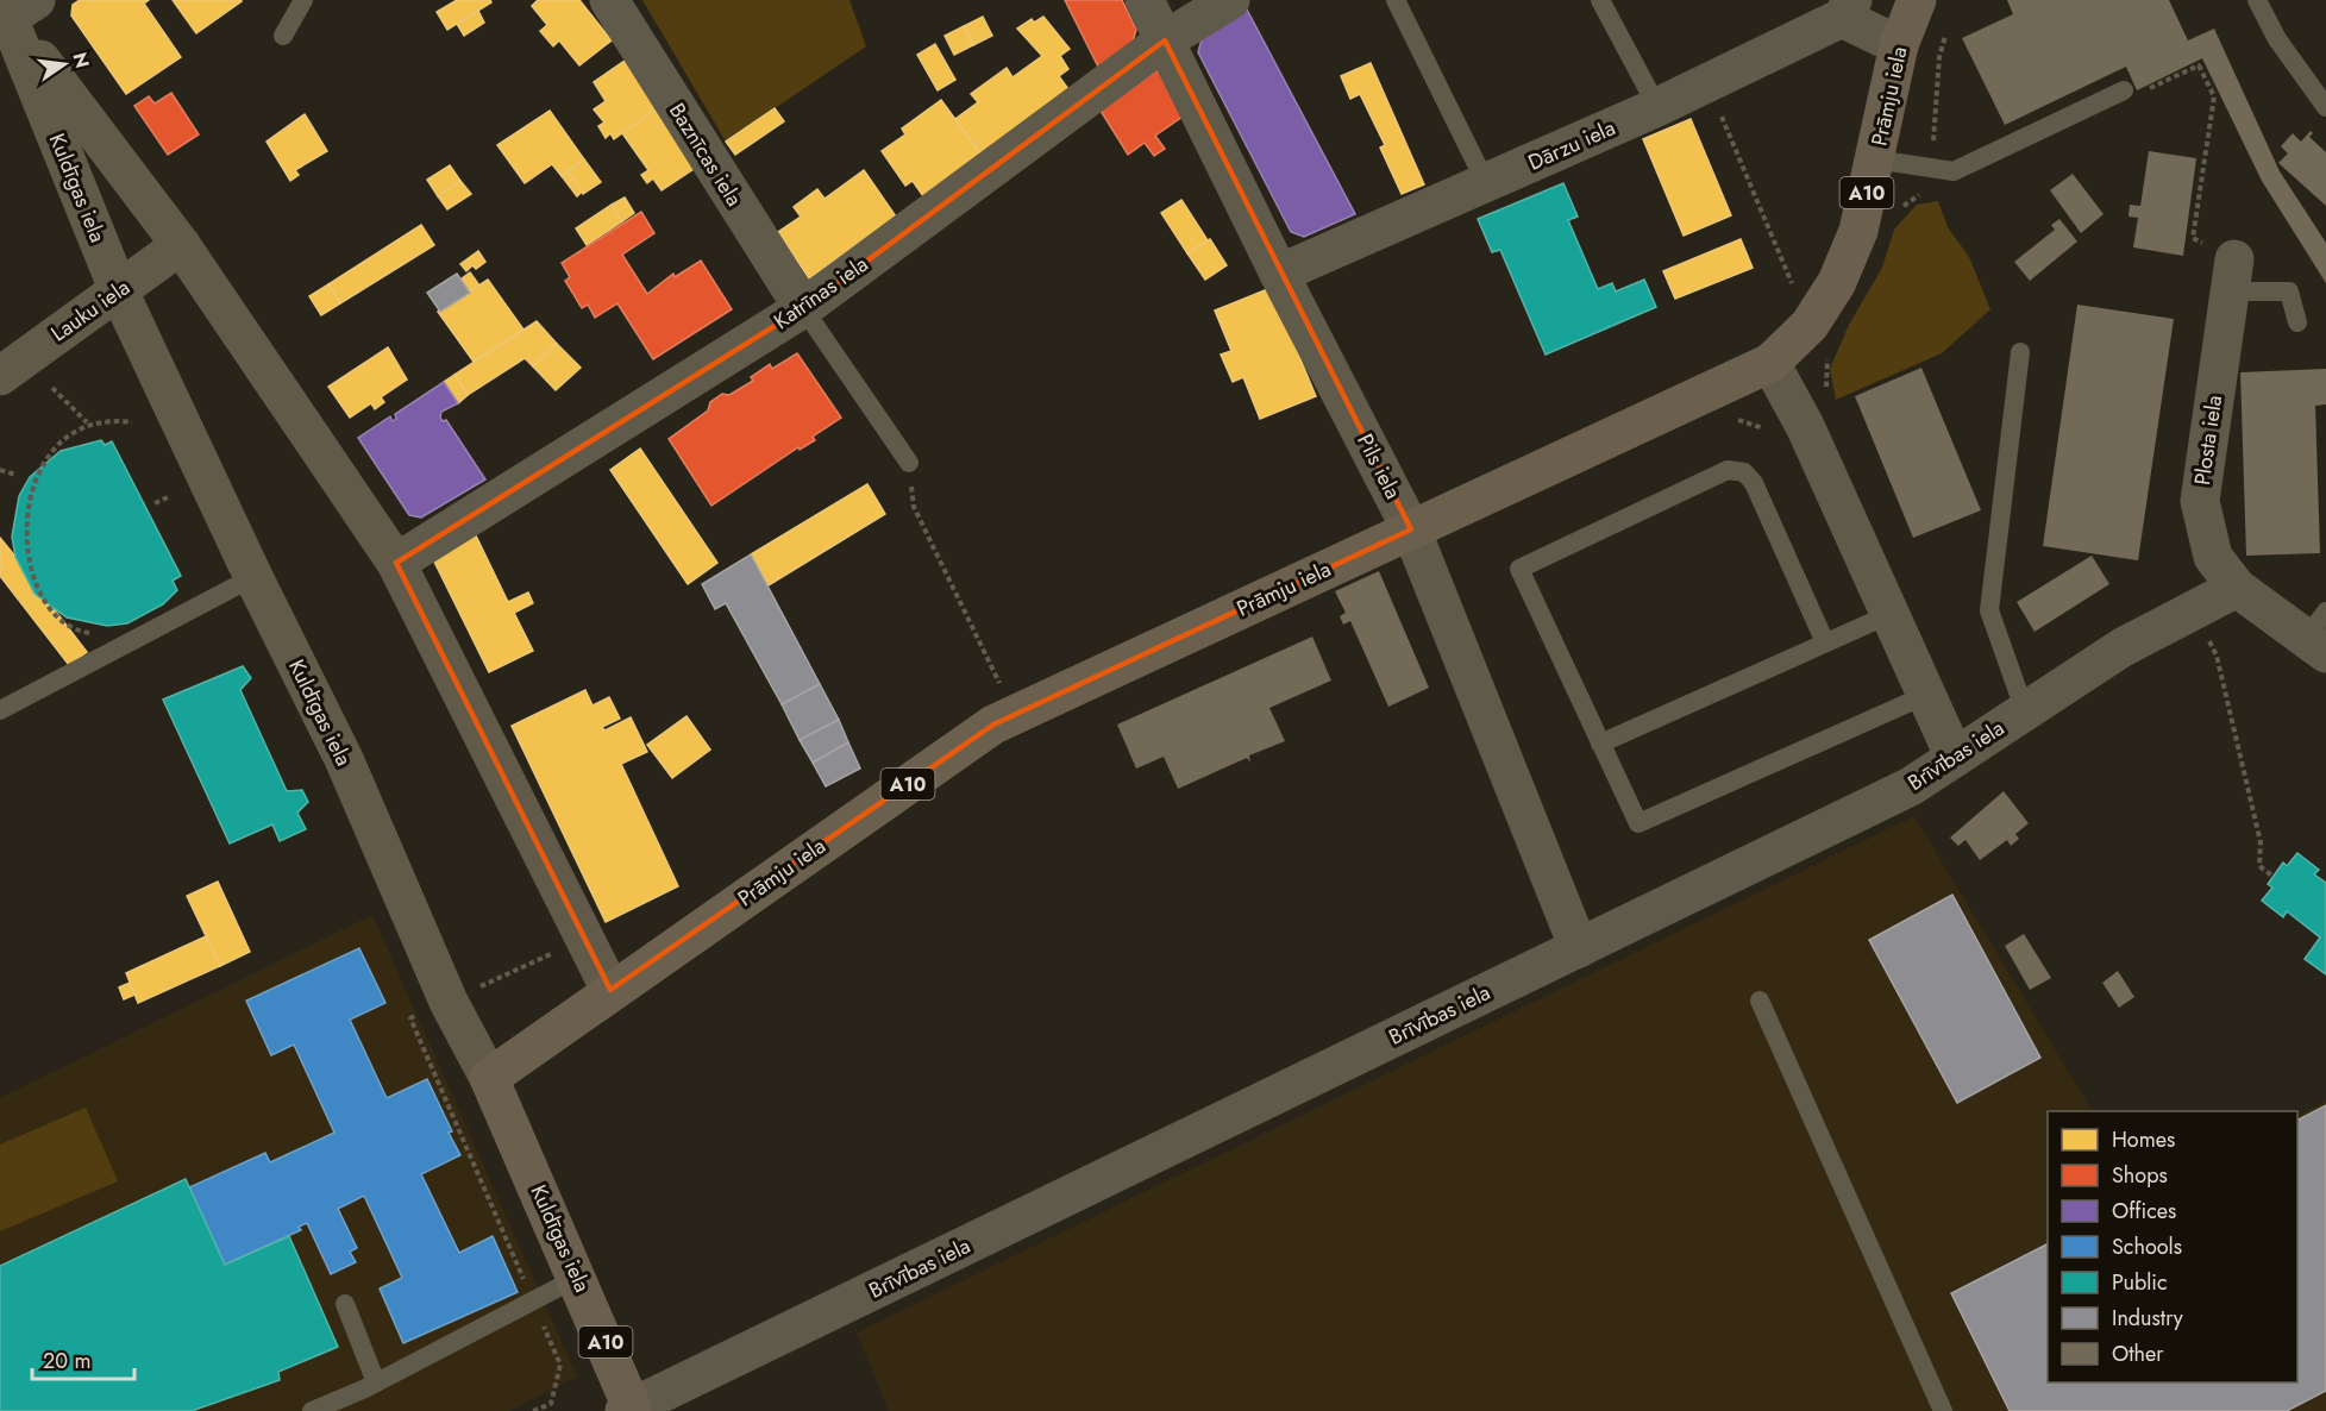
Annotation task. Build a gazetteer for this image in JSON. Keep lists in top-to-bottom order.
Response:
{
  "streets": {
    "main road": ["Prāmju iela", "Kuldīgas iela", "A10"],
    "street": [
      "Dārzu iela",
      "Baznīcas iela",
      "Katrīnas iela",
      "Lauku iela",
      "Plosta iela",
      "Pils iela",
      "Brīvības iela"
    ]
  },
  "crossings": [
    ["Prāmju iela", "Kuldīgas iela"],
    ["Prāmju iela", "Pils iela"],
    ["Dārzu iela", "Pils iela"],
    ["Baznīcas iela", "Katrīnas iela"],
    ["Kuldīgas iela", "Katrīnas iela"],
    ["Kuldīgas iela", "Lauku iela"],
    ["Kuldīgas iela", "Brīvības iela"],
    ["Katrīnas iela", "Pils iela"],
    ["Plosta iela", "Brīvības iela"],
    ["Pils iela", "Brīvības iela"]
  ],
  "legend": [
    "Homes",
    "Shops",
    "Offices",
    "Schools",
    "Public",
    "Industry",
    "Other"
  ],
  "scale_bar": "20 m",
  "north": "right"
}
